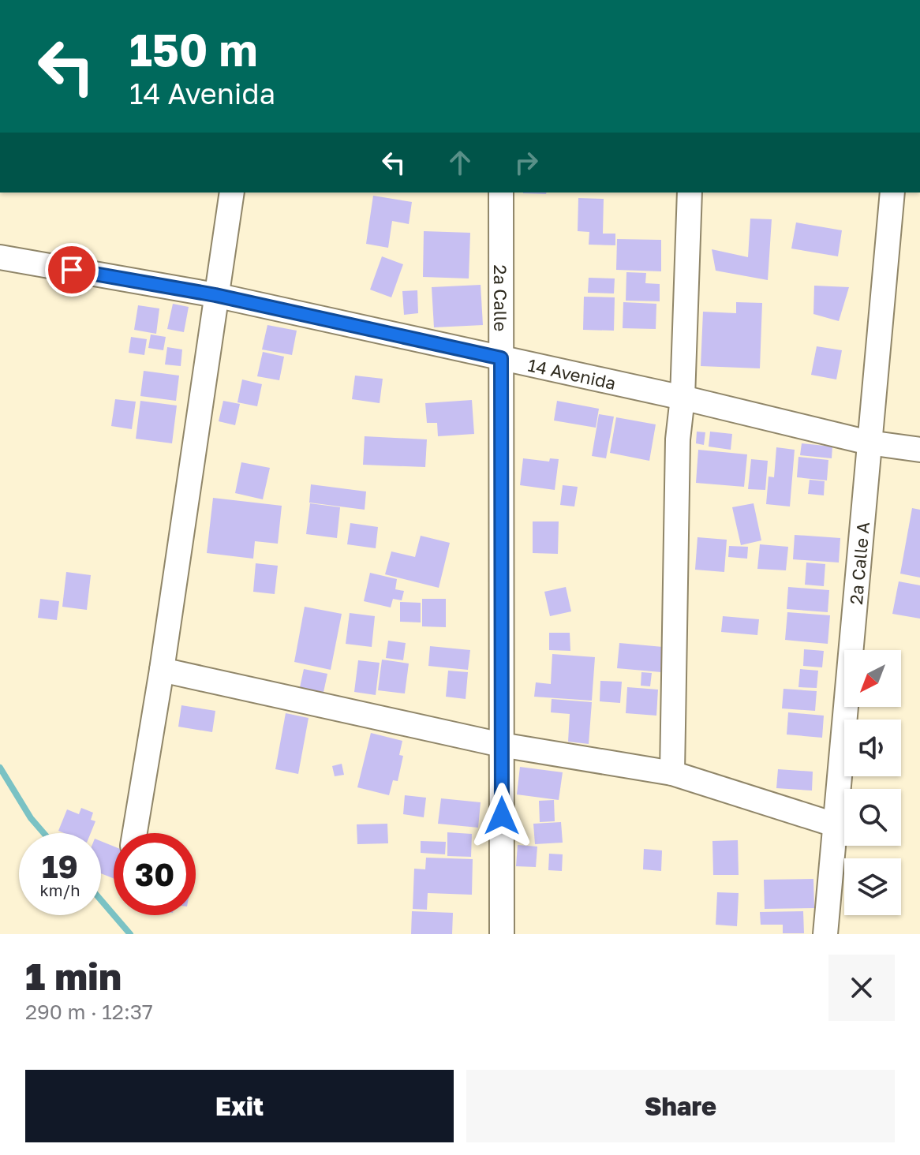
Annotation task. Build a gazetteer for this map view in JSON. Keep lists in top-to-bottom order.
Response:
{
  "streets": {
    "street": ["2a Calle", "14 Avenida", "2a Calle A"]
  },
  "crossings": [
    ["2a Calle", "14 Avenida"],
    ["14 Avenida", "2a Calle A"]
  ],
  "north": "bottom left",
  "page": {
    "turn": ["150 m", "14 Avenida"],
    "speed": "19 km/h",
    "limit": "30",
    "heading": ["1 min", "290 m · 12:37"],
    "buttons": ["Exit", "Share"]
  }
}
